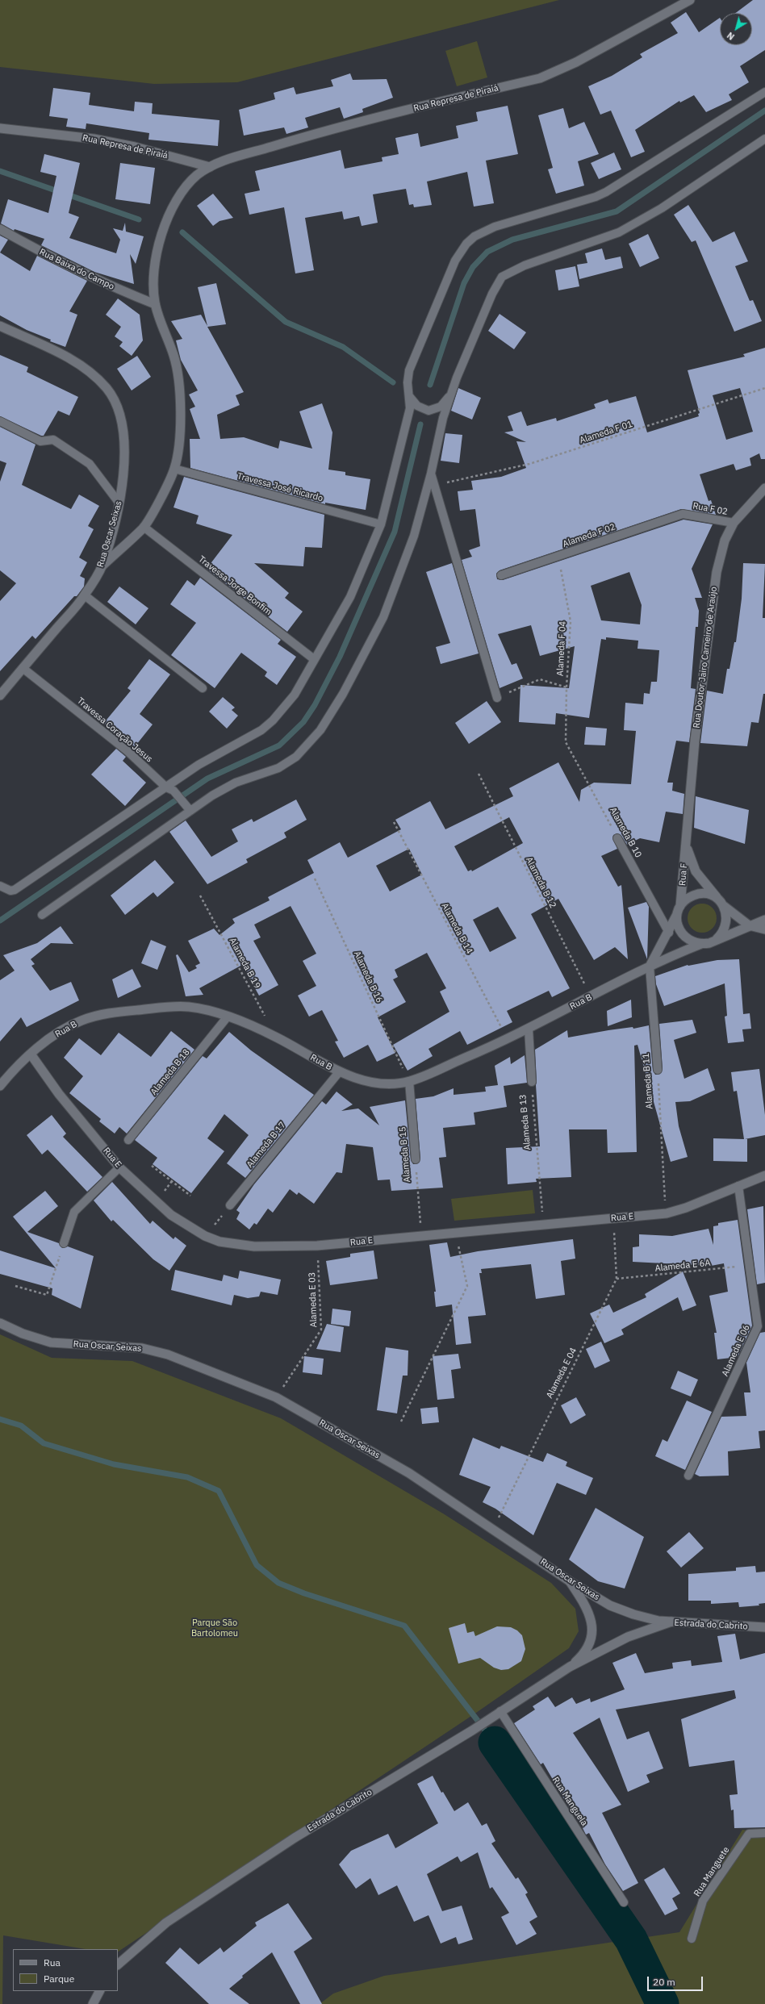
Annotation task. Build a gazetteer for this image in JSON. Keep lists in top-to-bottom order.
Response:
{
  "streets": {
    "street": [
      "Rua Represa de Piraiá",
      "Rua Baixa do Campo",
      "Rua Oscar Seixas",
      "Rua Doutor Jairo Carneiro de Araújo",
      "Rua F",
      "Rua B",
      "Rua E",
      "Estrada do Cabrito"
    ],
    "lane": [
      "Travessa José Ricardo",
      "Rua F 02",
      "Alameda F 02",
      "Travessa Jorge Bonfim",
      "Travessa Coração Jesus",
      "Alameda B 10",
      "Alameda B 18",
      "Alameda B 11",
      "Alameda B 13",
      "Alameda B 17",
      "Alameda B 15",
      "Alameda E 06",
      "Rua Manguela",
      "Rua Manguete"
    ],
    "path": [
      "Alameda F 01",
      "Alameda F 04",
      "Alameda B 12",
      "Alameda B 14",
      "Alameda B 19",
      "Alameda B 16",
      "Alameda E 6A",
      "Alameda E 03",
      "Alameda E 04"
    ]
  },
  "crossings": [
    ["Rua Represa de Piraiá", "Rua Baixa do Campo"],
    ["Rua Represa de Piraiá", "Travessa José Ricardo"],
    ["Rua Represa de Piraiá", "Rua Oscar Seixas"],
    ["Rua Represa de Piraiá", "Travessa Jorge Bonfim"],
    ["Rua F 02", "Alameda F 02"],
    ["Rua F 02", "Rua Doutor Jairo Carneiro de Araújo"],
    ["Rua Oscar Seixas", "Travessa Coração Jesus"],
    ["Rua Oscar Seixas", "Alameda E 03"],
    ["Rua Oscar Seixas", "Alameda E 04"],
    ["Rua Oscar Seixas", "Estrada do Cabrito"],
    ["Alameda F 02", "Alameda F 04"],
    ["Alameda F 04", "Alameda B 10"],
    ["Rua Doutor Jairo Carneiro de Araújo", "Rua F"],
    ["Rua F", "Rua B"],
    ["Alameda B 12", "Rua B"],
    ["Alameda B 14", "Rua B"],
    ["Alameda B 19", "Rua B"],
    ["Alameda B 16", "Rua B"],
    ["Alameda B 16", "Alameda B 15"],
    ["Rua B", "Alameda B 18"],
    ["Rua B", "Alameda B 11"],
    ["Rua B", "Alameda B 13"],
    ["Rua B", "Alameda B 17"],
    ["Rua B", "Alameda B 15"],
    ["Rua B", "Rua E"],
    ["Rua E", "Alameda E 03"],
    ["Rua E", "Alameda E 06"],
    ["Rua E", "Alameda E 04"],
    ["Alameda E 6A", "Alameda E 06"],
    ["Alameda E 6A", "Alameda E 04"],
    ["Estrada do Cabrito", "Rua Manguela"]
  ],
  "parks": ["Parque São Bartolomeu"],
  "legend": ["Rua", "Parque"],
  "scale_bar": "20 m",
  "north": "bottom left"
}
